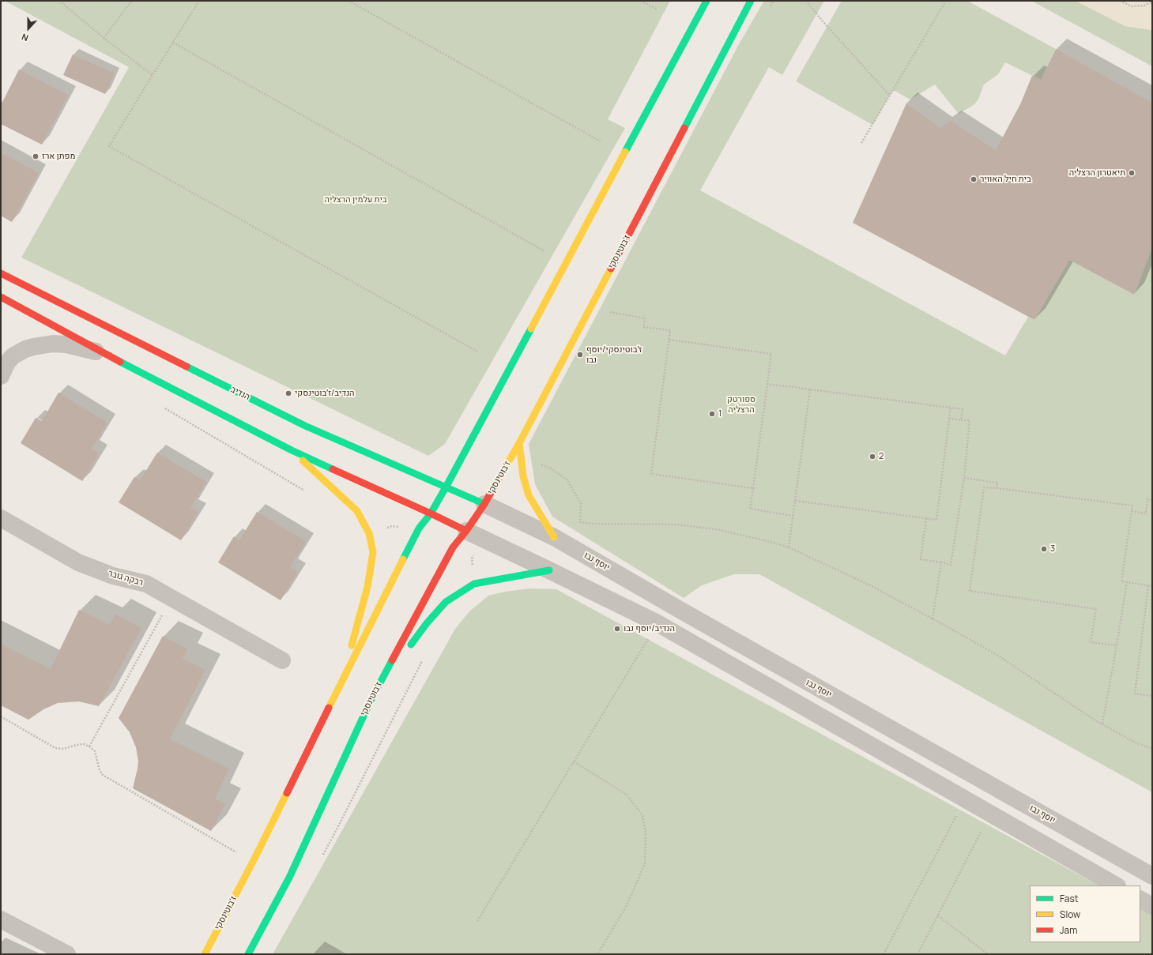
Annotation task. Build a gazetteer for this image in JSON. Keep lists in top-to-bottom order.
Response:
{
  "streets": {
    "main road": ["ז'בוטינסקי", "הנדיב"],
    "street": ["יוסף נבו", "רבקה גובר"]
  },
  "crossings": [
    ["ז'בוטינסקי", "הנדיב"],
    ["ז'בוטינסקי", "יוסף נבו"],
    ["הנדיב", "יוסף נבו"]
  ],
  "parks": ["בית עלמין הרצליה", "ספורטק הרצליה"],
  "places": [
    "מפתן ארז",
    "תיאטרון הרצליה",
    "בית חיל האוויר",
    "ז׳בוטינסקי/יוסף נבו",
    "הנדיב/ז׳בוטינסקי",
    "1",
    "2",
    "3",
    "הנדיב/יוסף נבו"
  ],
  "legend": ["Fast", "Slow", "Jam"],
  "north": "bottom"
}
